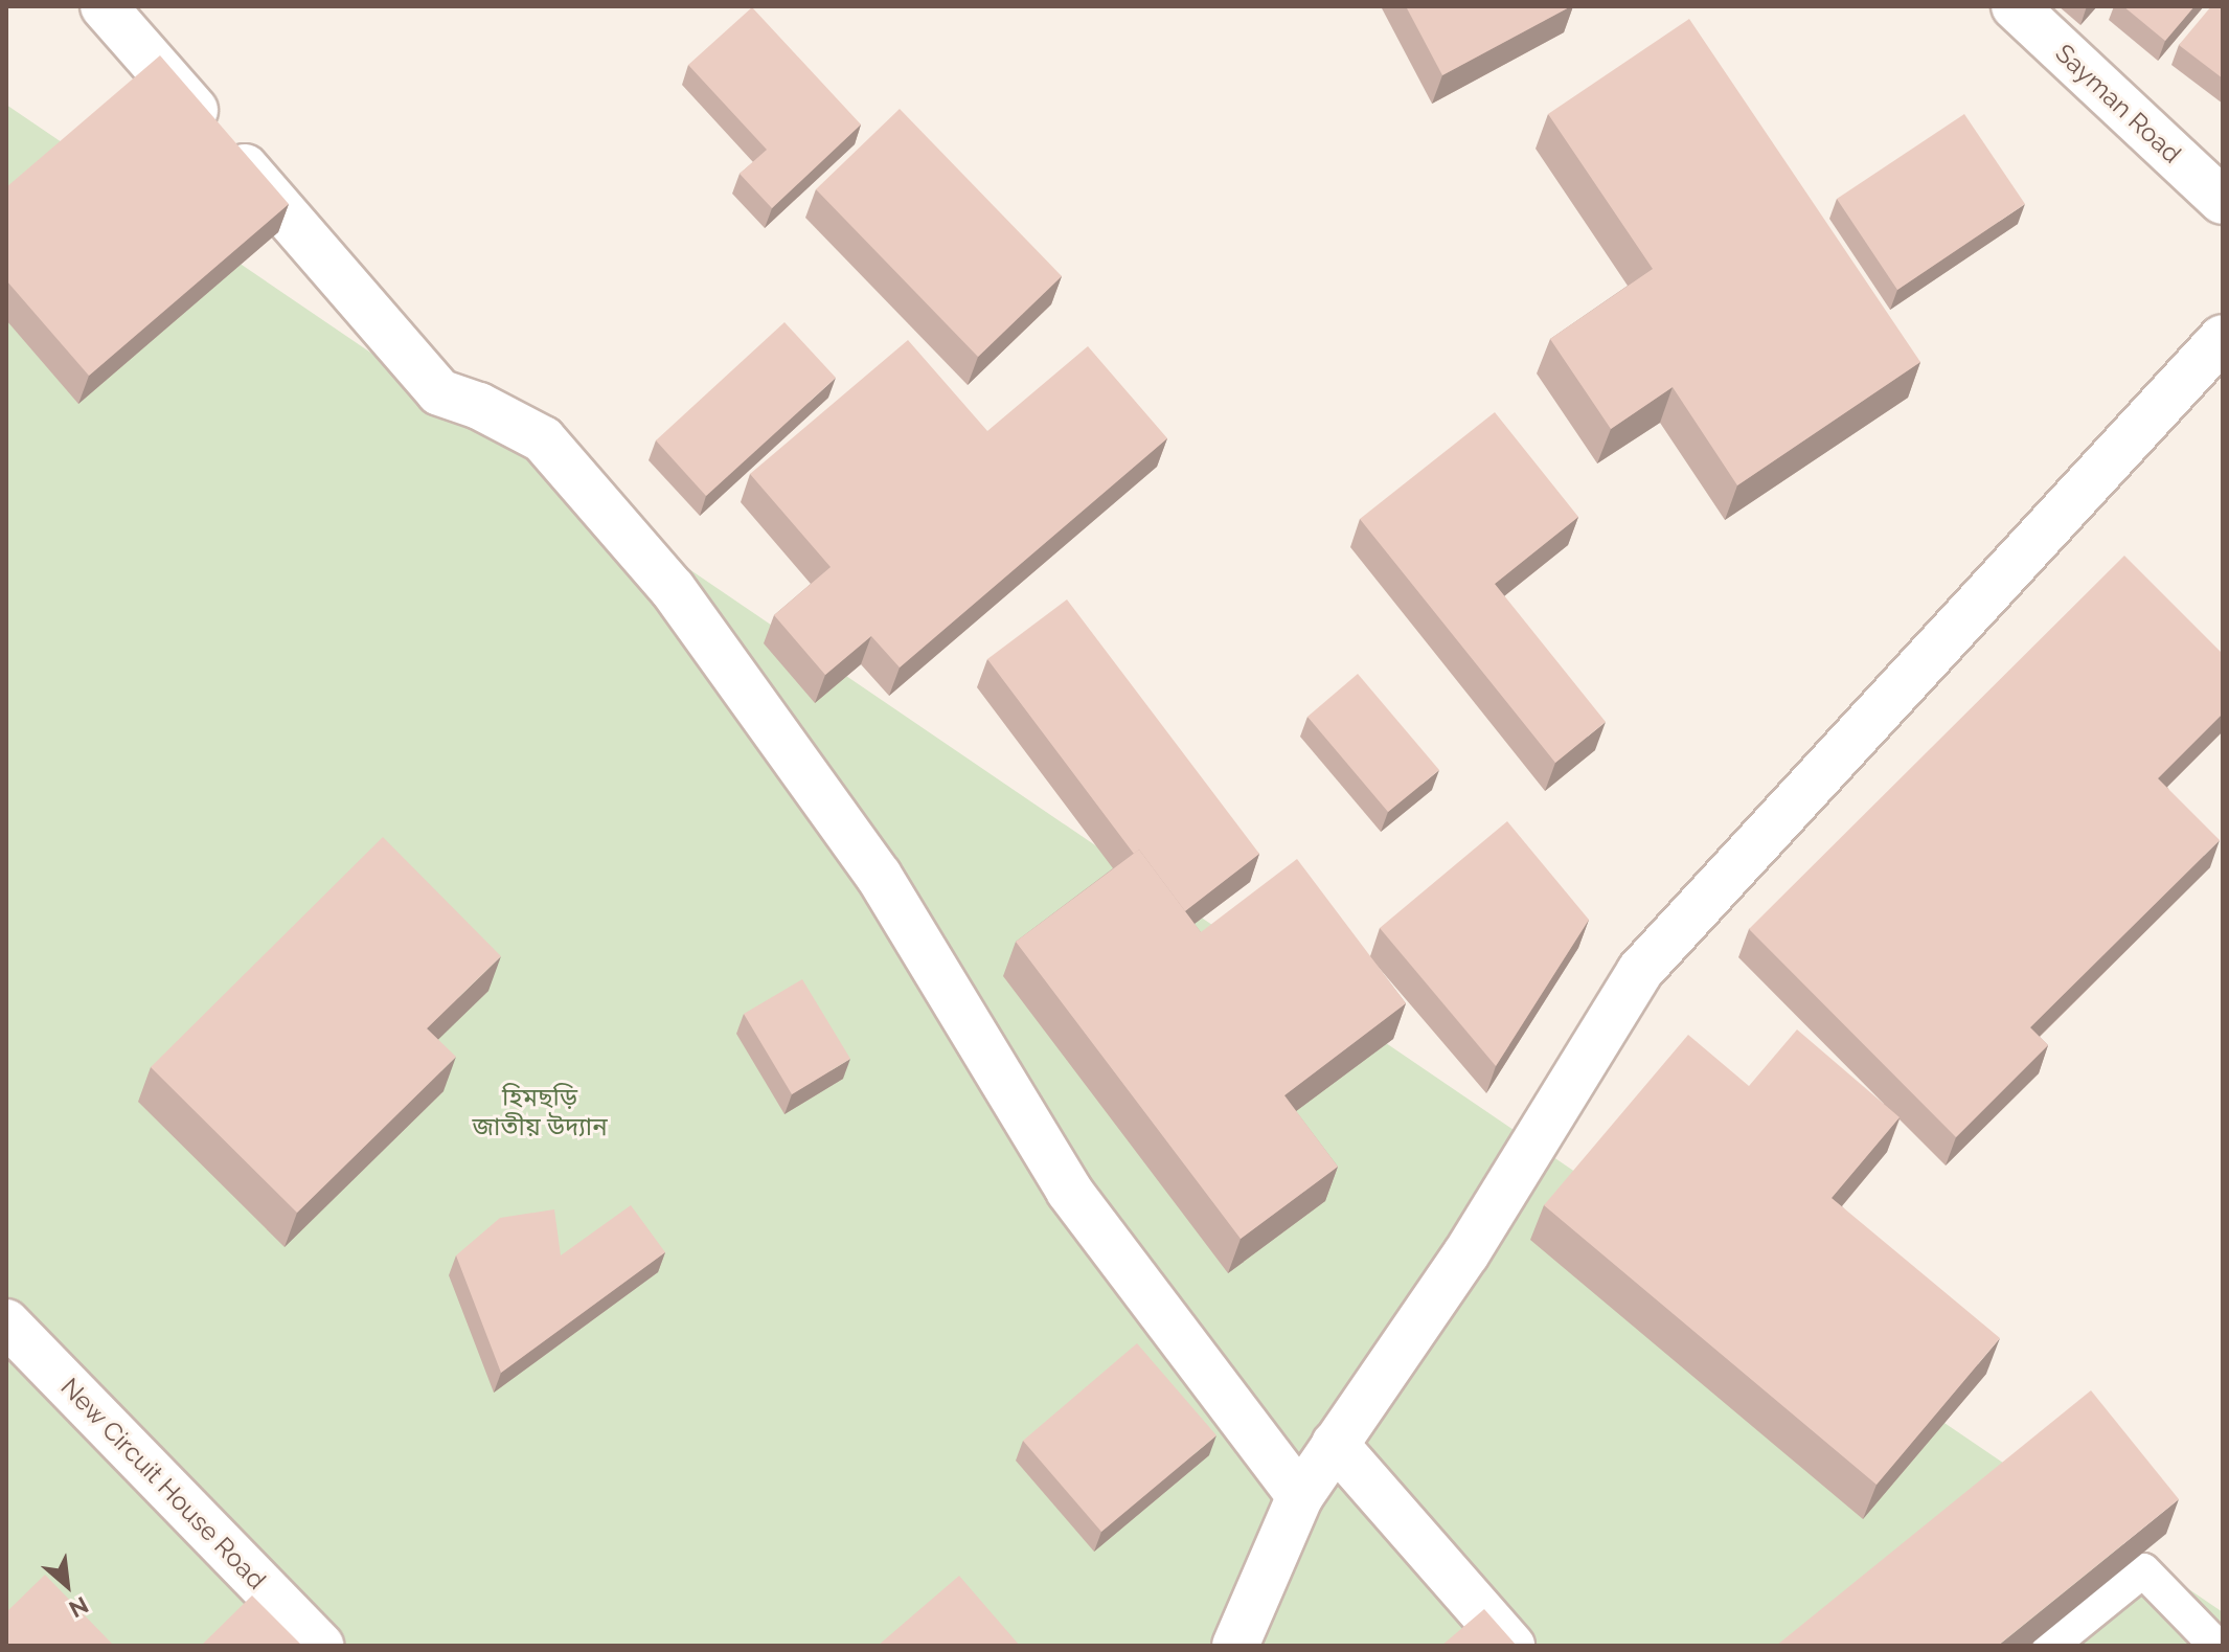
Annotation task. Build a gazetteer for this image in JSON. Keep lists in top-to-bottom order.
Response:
{
  "streets": {
    "street": ["Sayman Road", "New Circuit House Road"]
  },
  "parks": ["হিমছড়ি জাতীয় উদ্যান"],
  "north": "bottom right"
}
